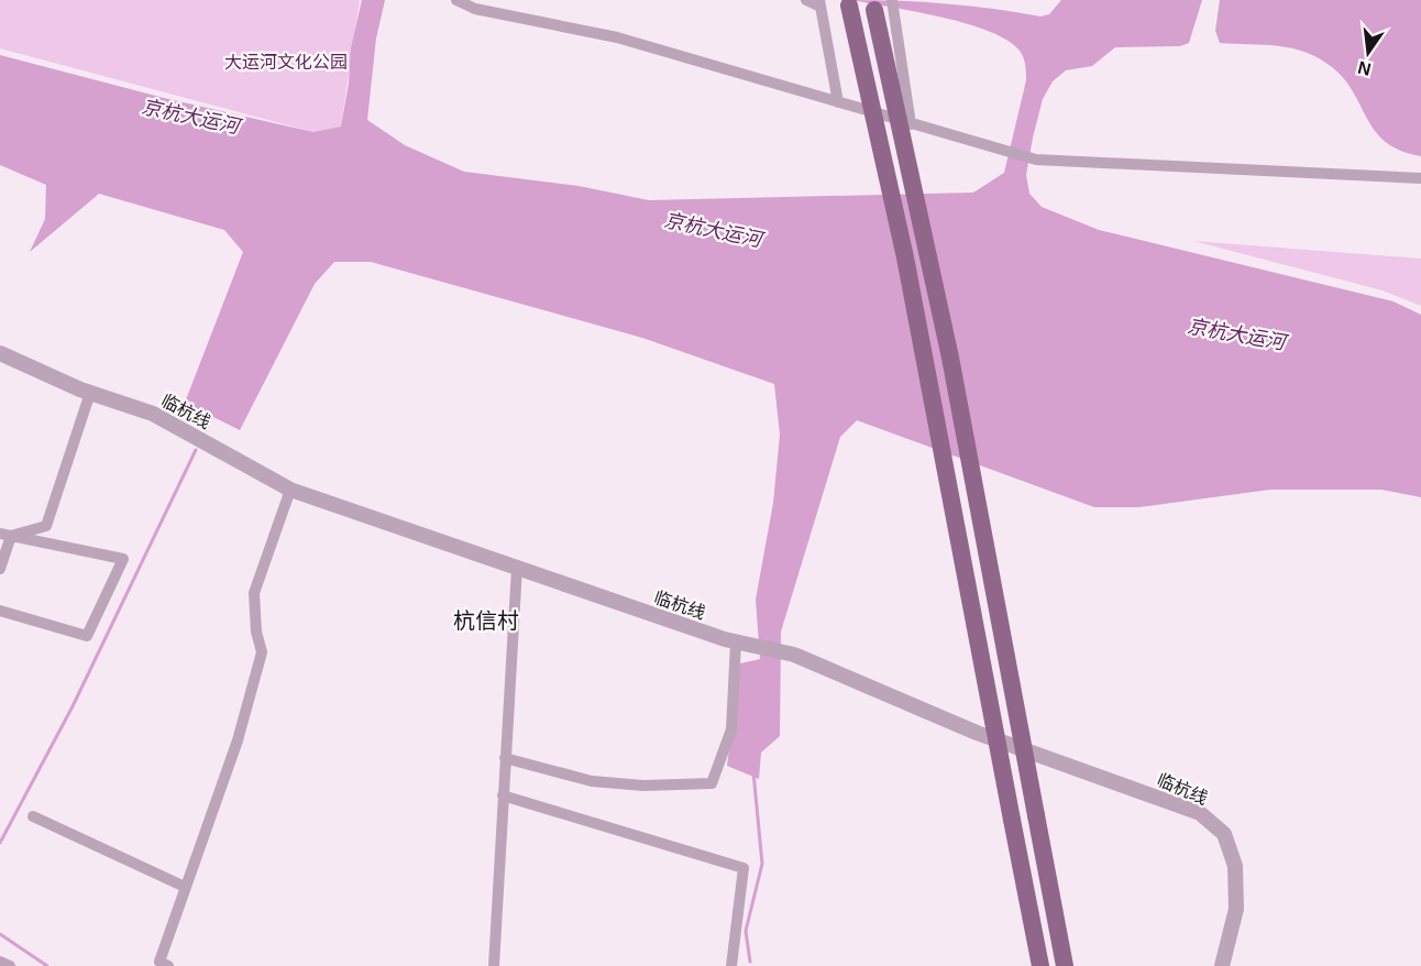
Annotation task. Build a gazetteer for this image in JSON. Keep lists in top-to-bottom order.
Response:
{
  "streets": {
    "street": ["临杭线"]
  },
  "districts": ["杭信村"],
  "water": ["京杭大运河"],
  "parks": ["大运河文化公园"],
  "north": "bottom"
}
